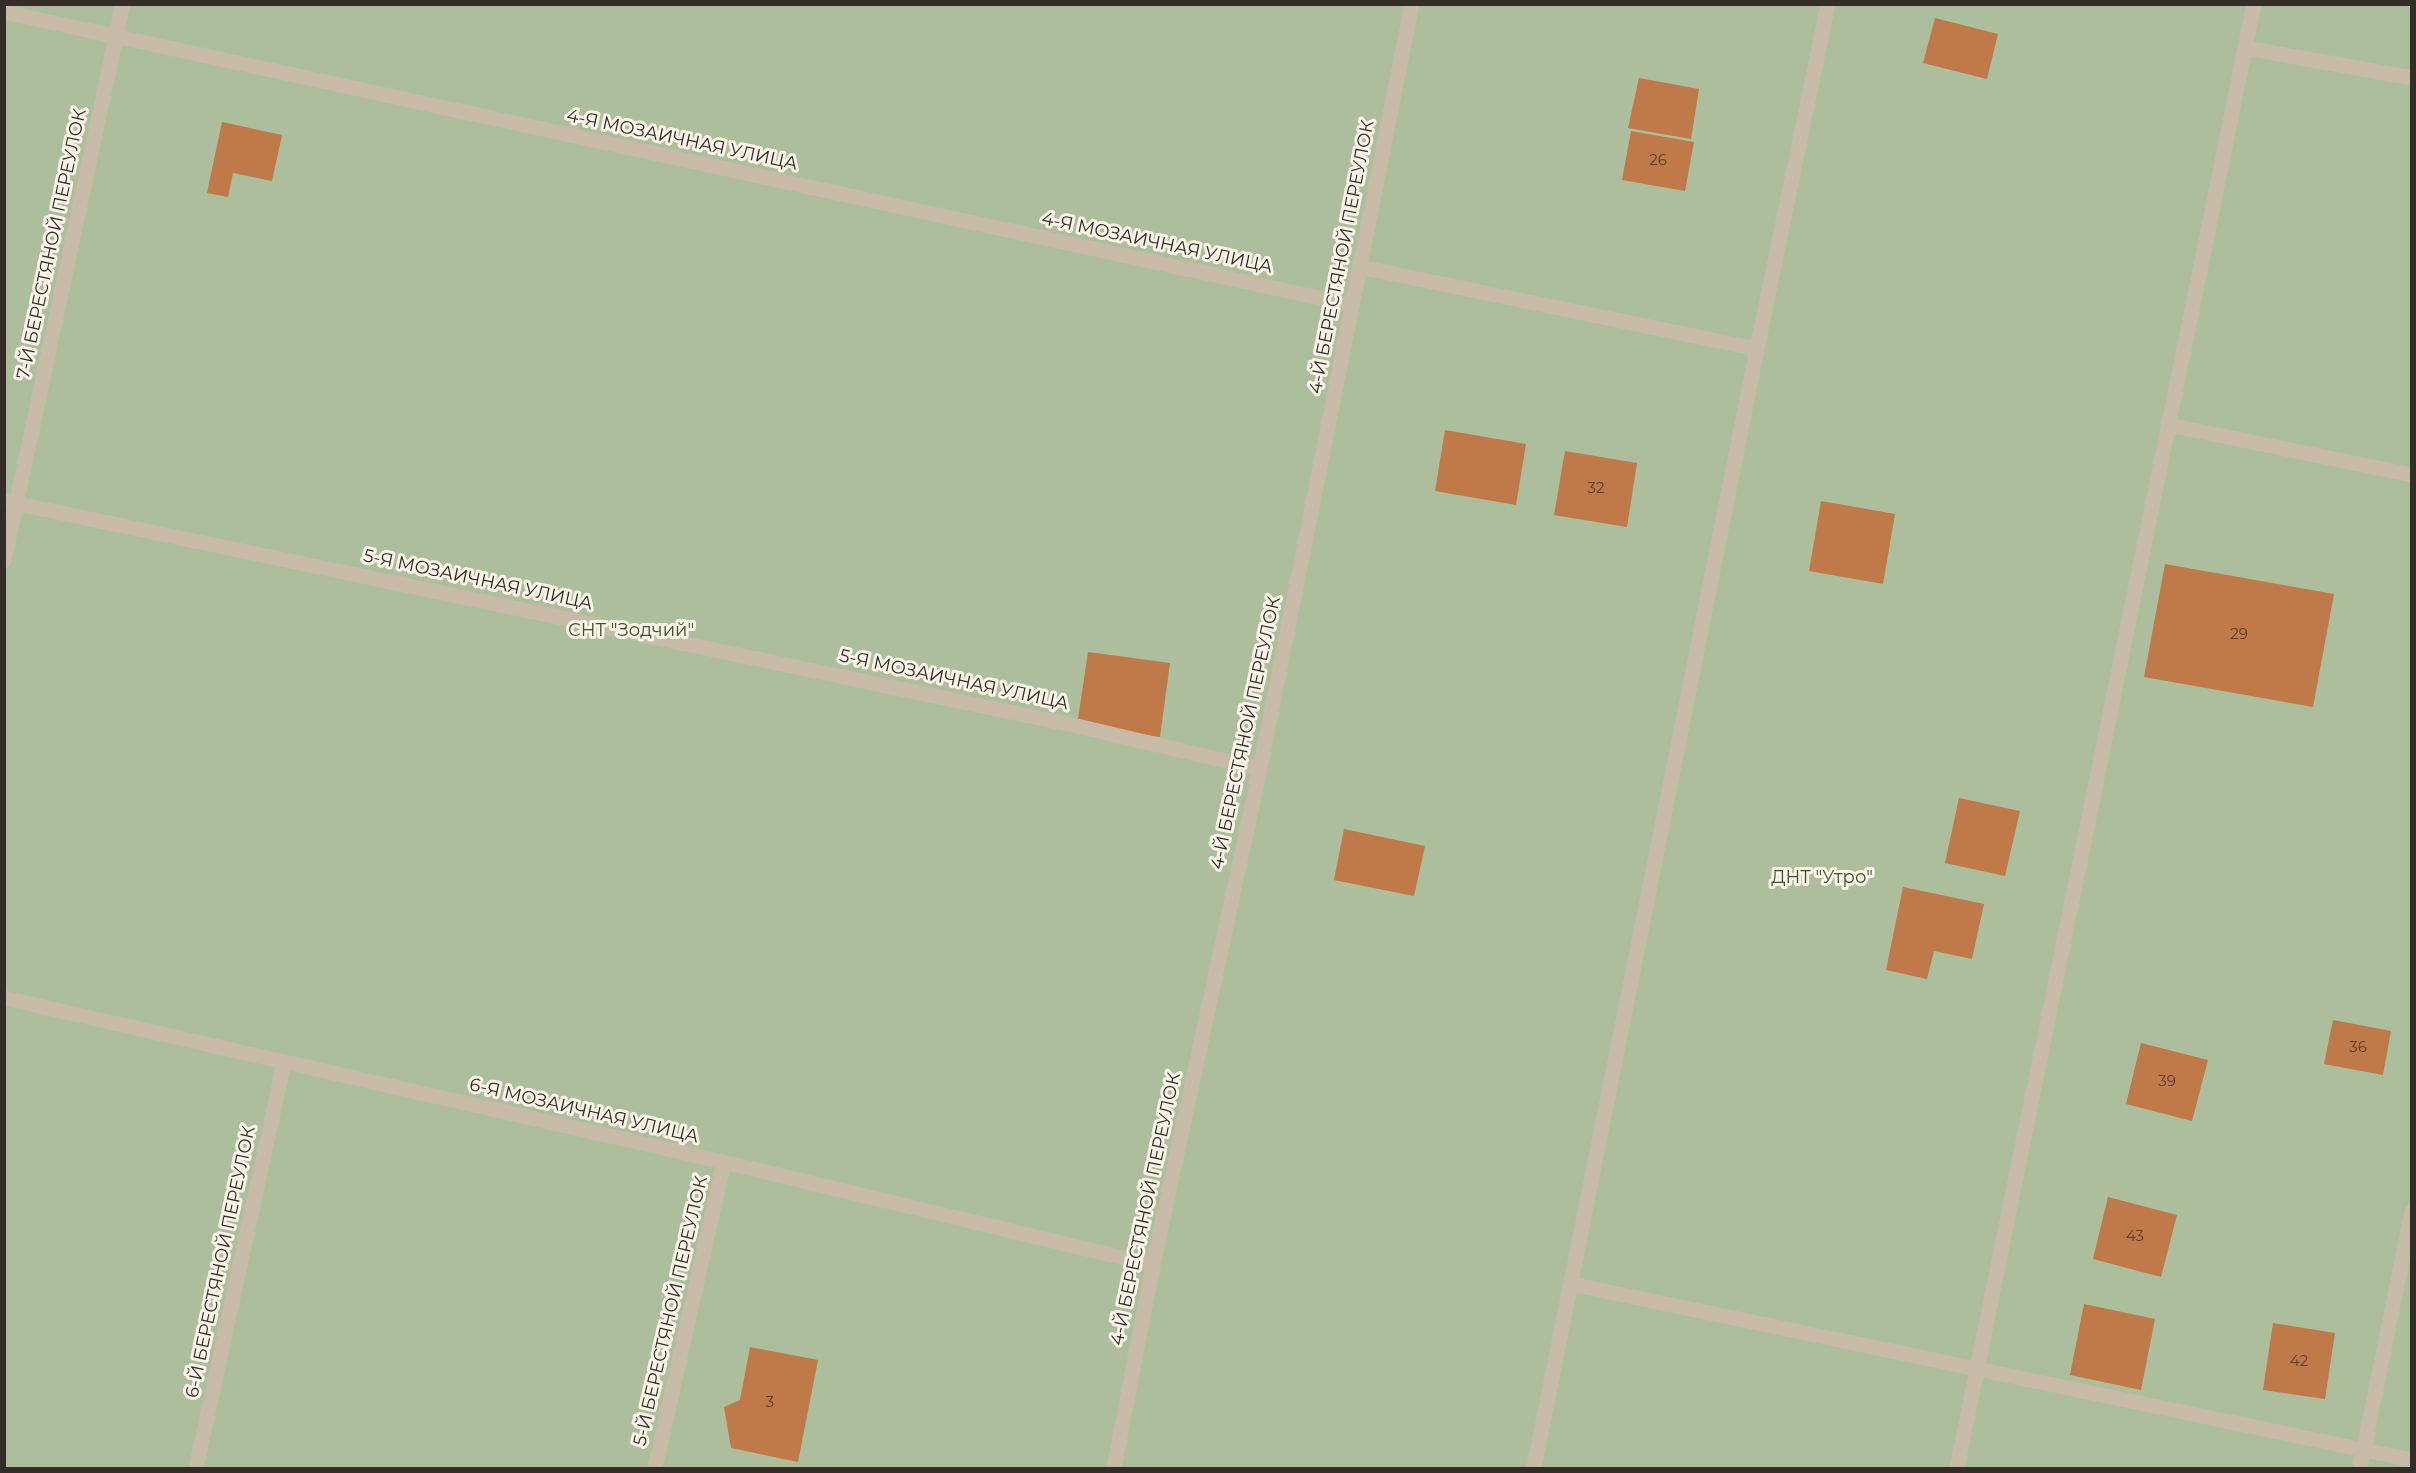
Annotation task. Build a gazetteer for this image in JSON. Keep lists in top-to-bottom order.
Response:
{
  "streets": {
    "lane": [
      "4-Я МОЗАИЧНАЯ УЛИЦА",
      "7-Й БЕРЕСТЯНОЙ ПЕРЕУЛОК",
      "4-Й БЕРЕСТЯНОЙ ПЕРЕУЛОК",
      "5-Я МОЗАИЧНАЯ УЛИЦА",
      "6-Я МОЗАИЧНАЯ УЛИЦА",
      "6-Й БЕРЕСТЯНОЙ ПЕРЕУЛОК",
      "5-Й БЕРЕСТЯНОЙ ПЕРЕУЛОК"
    ]
  },
  "crossings": [
    ["4-Я МОЗАИЧНАЯ УЛИЦА", "7-Й БЕРЕСТЯНОЙ ПЕРЕУЛОК"],
    ["4-Я МОЗАИЧНАЯ УЛИЦА", "4-Й БЕРЕСТЯНОЙ ПЕРЕУЛОК"],
    ["7-Й БЕРЕСТЯНОЙ ПЕРЕУЛОК", "5-Я МОЗАИЧНАЯ УЛИЦА"],
    ["4-Й БЕРЕСТЯНОЙ ПЕРЕУЛОК", "5-Я МОЗАИЧНАЯ УЛИЦА"],
    ["4-Й БЕРЕСТЯНОЙ ПЕРЕУЛОК", "6-Я МОЗАИЧНАЯ УЛИЦА"],
    ["6-Я МОЗАИЧНАЯ УЛИЦА", "6-Й БЕРЕСТЯНОЙ ПЕРЕУЛОК"],
    ["6-Я МОЗАИЧНАЯ УЛИЦА", "5-Й БЕРЕСТЯНОЙ ПЕРЕУЛОК"]
  ],
  "parks": ["СНТ \"Зодчий\"", "ДНТ \"Утро\""],
  "house_numbers": [
    "26",
    "32",
    "29",
    "36",
    "39",
    "43",
    "42",
    "3"
  ]
}
